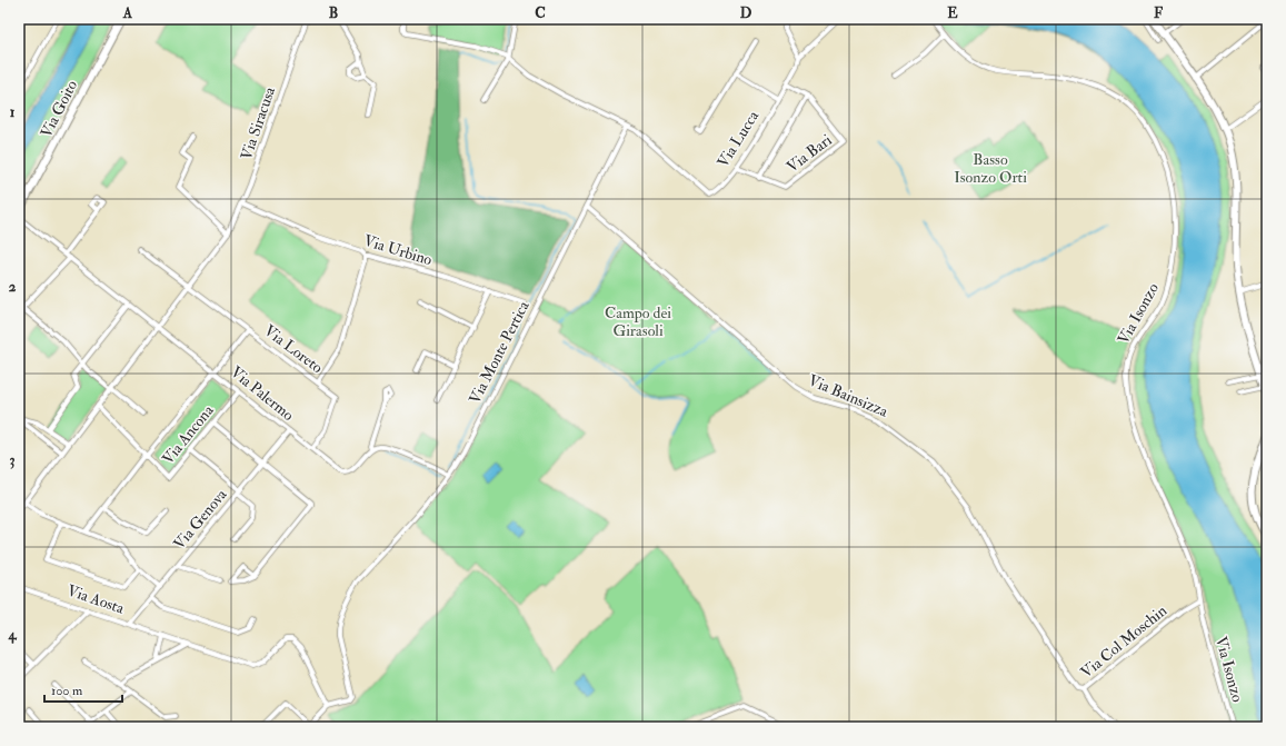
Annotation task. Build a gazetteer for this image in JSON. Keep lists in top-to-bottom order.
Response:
{
  "streets": {
    "street": [
      "Via Goito",
      "Via Siracusa",
      "Via Lucca",
      "Via Bari",
      "Via Urbino",
      "Via Isonzo",
      "Via Loreto",
      "Via Monte Pertica",
      "Via Palermo",
      "Via Bainsizza",
      "Via Ancona",
      "Via Genova",
      "Via Aosta",
      "Via Col Moschin"
    ]
  },
  "crossings": [
    ["Via Siracusa", "Via Urbino"],
    ["Via Siracusa", "Via Loreto"],
    ["Via Siracusa", "Via Palermo"],
    ["Via Siracusa", "Via Ancona"],
    ["Via Lucca", "Via Bari"],
    ["Via Lucca", "Via Monte Pertica"],
    ["Via Isonzo", "Via Col Moschin"],
    ["Via Loreto", "Via Palermo"],
    ["Via Monte Pertica", "Via Bainsizza"],
    ["Via Monte Pertica", "Via Aosta"],
    ["Via Palermo", "Via Ancona"],
    ["Via Palermo", "Via Genova"],
    ["Via Bainsizza", "Via Col Moschin"],
    ["Via Genova", "Via Aosta"]
  ],
  "parks": ["Basso Isonzo Orti", "Campo dei Girasoli"],
  "scale_bar": "100 m",
  "grid": {
    "columns": [
      "A",
      "B",
      "C",
      "D",
      "E",
      "F"
    ],
    "rows": [
      "1",
      "2",
      "3",
      "4"
    ]
  }
}
